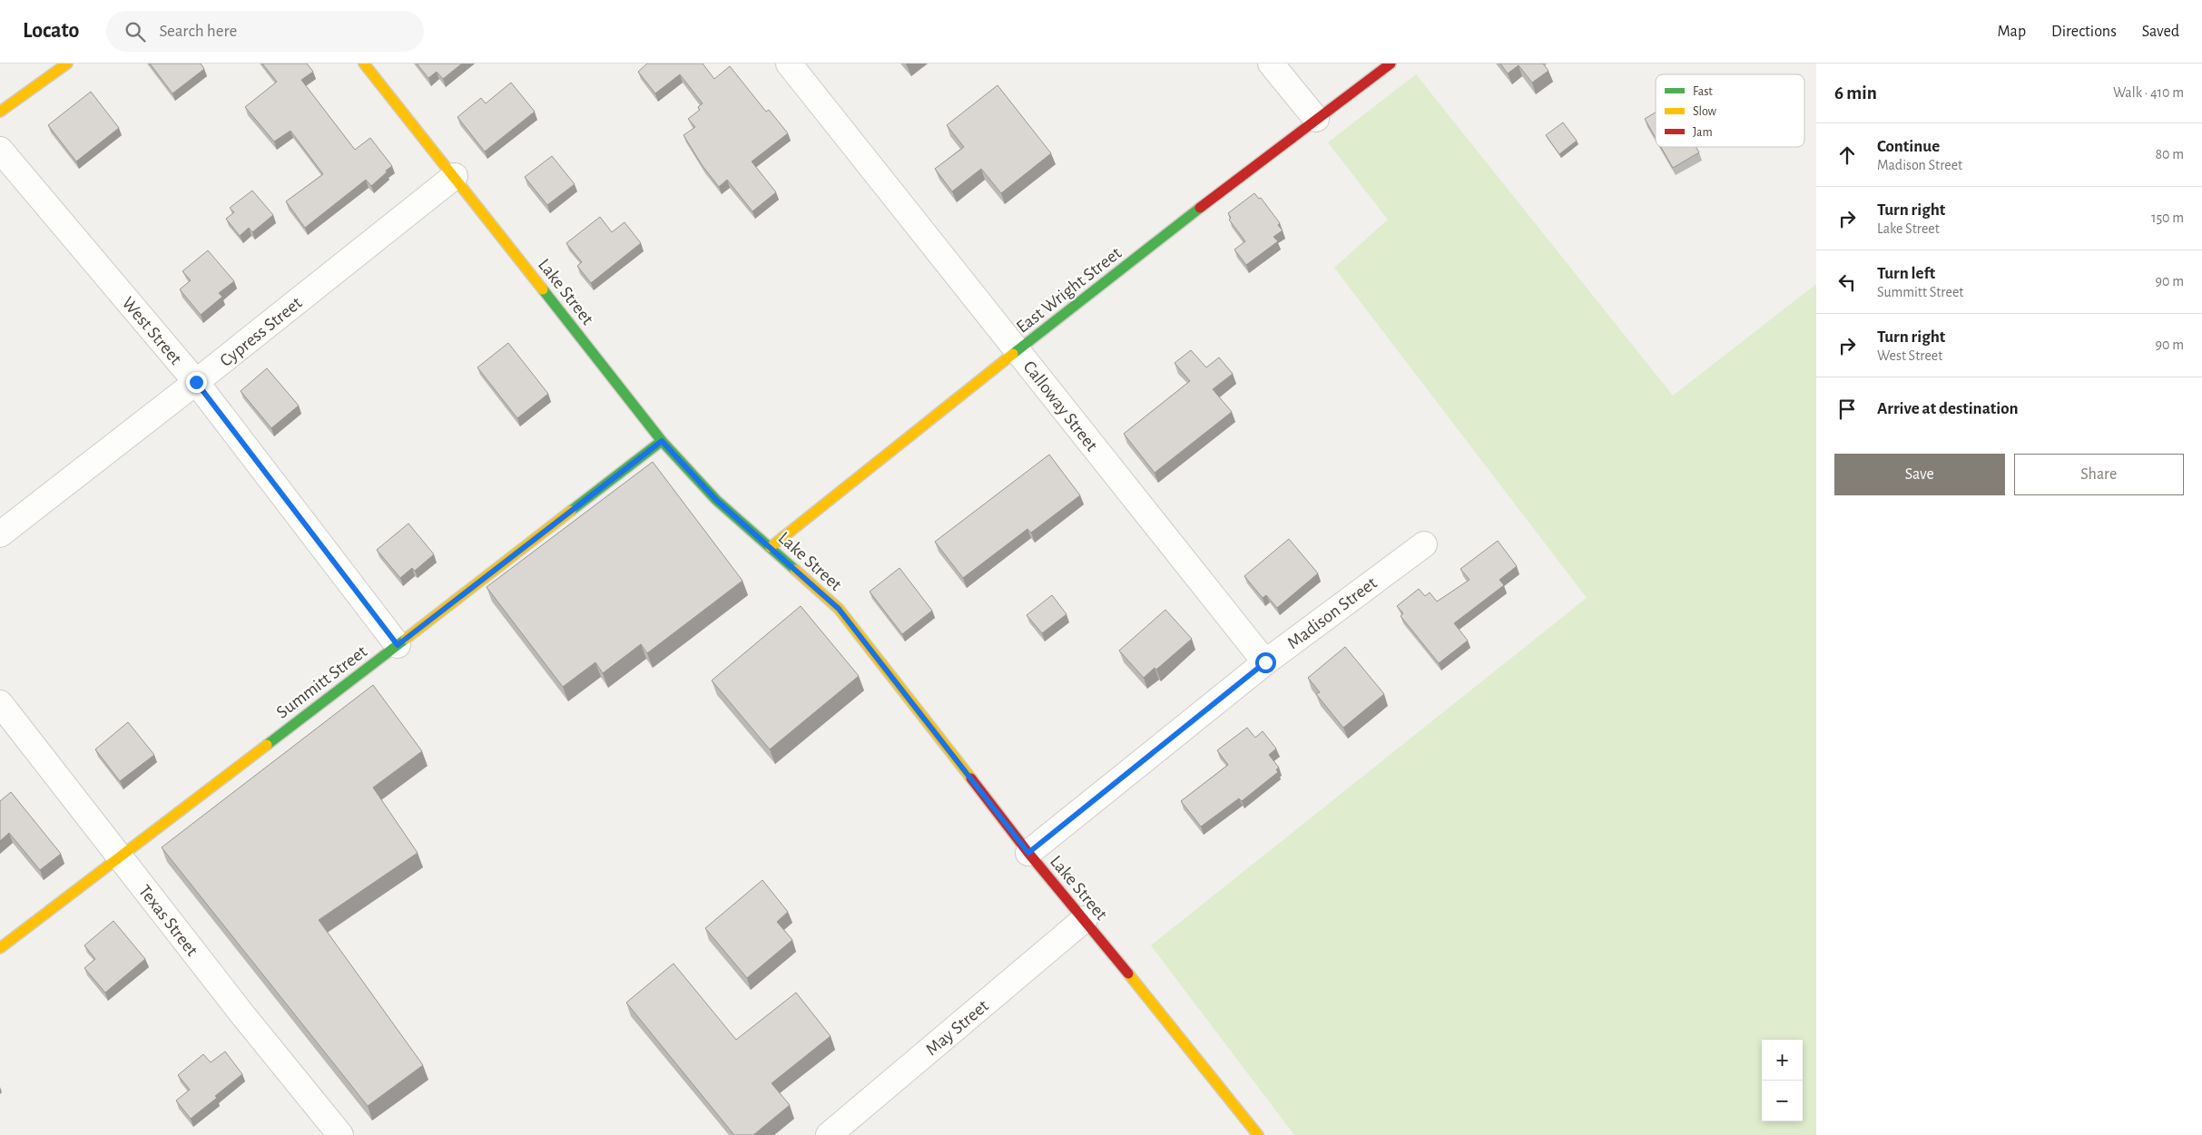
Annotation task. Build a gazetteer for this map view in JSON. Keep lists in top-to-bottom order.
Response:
{
  "streets": {
    "street": [
      "East Wright Street",
      "Lake Street",
      "West Street",
      "Cypress Street",
      "Calloway Street",
      "Madison Street",
      "Summitt Street",
      "Texas Street",
      "May Street"
    ]
  },
  "crossings": [
    ["East Wright Street", "Lake Street"],
    ["East Wright Street", "Calloway Street"],
    ["Lake Street", "Cypress Street"],
    ["Lake Street", "Madison Street"],
    ["Lake Street", "Summitt Street"],
    ["Lake Street", "May Street"],
    ["West Street", "Cypress Street"],
    ["West Street", "Summitt Street"],
    ["Calloway Street", "Madison Street"],
    ["Summitt Street", "Texas Street"]
  ],
  "legend": ["Fast", "Slow", "Jam"],
  "page": {
    "header": "Locato",
    "search": "Search here",
    "nav": ["Map", "Directions", "Saved"],
    "heading": ["6 min", "Walk · 410 m"],
    "list": [
      ["Continue", "Madison Street", "80 m"],
      ["Turn right", "Lake Street", "150 m"],
      ["Turn left", "Summitt Street", "90 m"],
      ["Turn right", "West Street", "90 m"],
      "Arrive at destination"
    ],
    "buttons": ["Save", "Share"],
    "map_buttons": ["+", "−"]
  }
}
